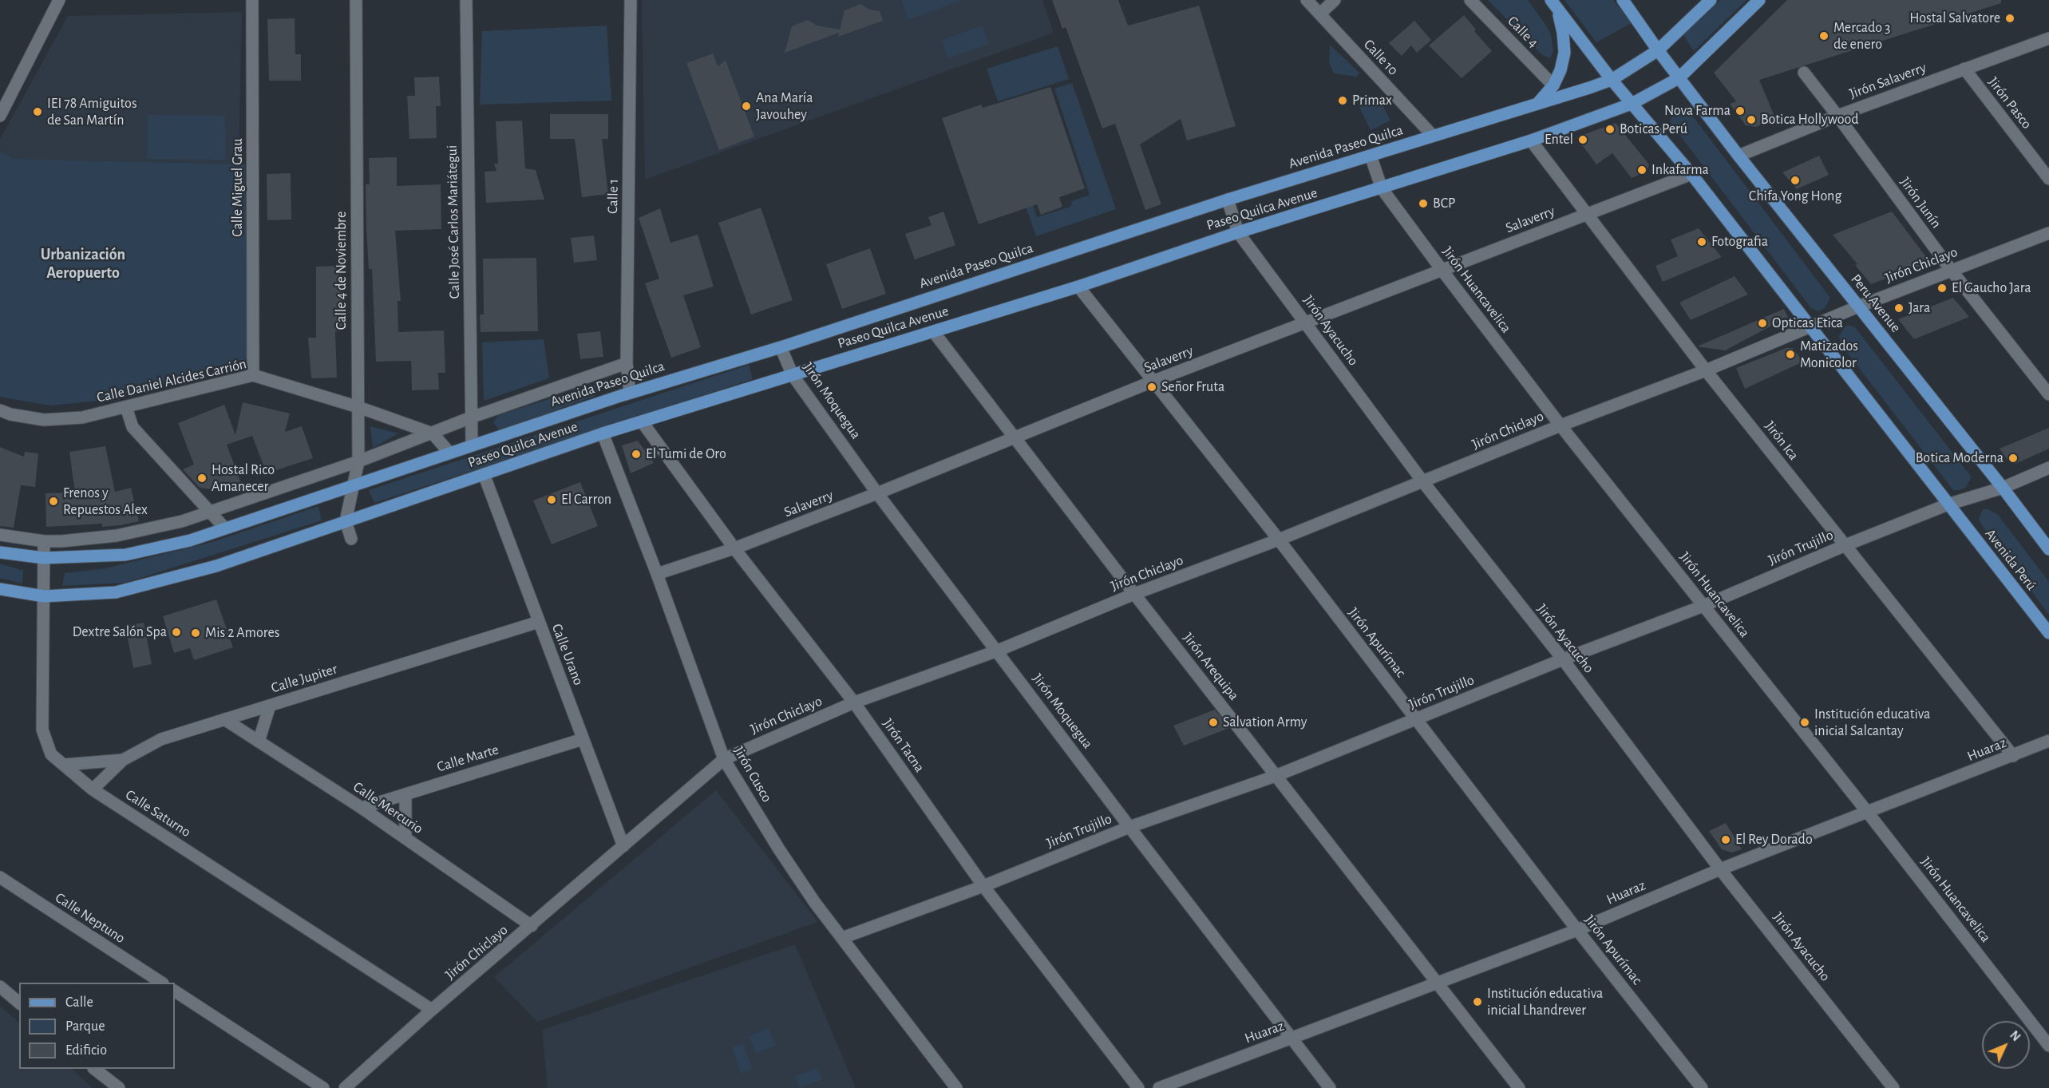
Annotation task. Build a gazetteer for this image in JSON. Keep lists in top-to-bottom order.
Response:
{
  "streets": {
    "main road": [
      "Avenida Paseo Quilca",
      "Paseo Quilca Avenue",
      "Peru Avenue",
      "Avenida Perú"
    ],
    "street": [
      "Calle 4",
      "Calle 10",
      "Jirón Salaverry",
      "Jirón Pasco",
      "Calle Miguel Grau",
      "Calle 1",
      "Jirón Junín",
      "Salaverry",
      "Calle José Carlos Mariátegui",
      "Jirón Chiclayo",
      "Calle 4 de Noviembre",
      "Jirón Huancavelica",
      "Jirón Ayacucho",
      "Calle Daniel Alcides Carrión",
      "Jirón Moquegua",
      "Jirón Ica",
      "Jirón Trujillo",
      "Jirón Apurímac",
      "Calle Urano",
      "Jirón Arequipa",
      "Calle Jupiter",
      "Jirón Tacna",
      "Huaraz",
      "Calle Marte",
      "Jirón Cusco",
      "Calle Mercurio",
      "Calle Saturno",
      "Calle Neptuno"
    ]
  },
  "crossings": [
    ["Calle 10", "Avenida Paseo Quilca"],
    ["Jirón Salaverry", "Jirón Pasco"],
    ["Jirón Salaverry", "Jirón Junín"],
    ["Jirón Salaverry", "Peru Avenue"],
    ["Avenida Paseo Quilca", "Calle 1"],
    ["Avenida Paseo Quilca", "Calle José Carlos Mariátegui"],
    ["Avenida Paseo Quilca", "Calle 4 de Noviembre"],
    ["Avenida Paseo Quilca", "Jirón Huancavelica"],
    ["Avenida Paseo Quilca", "Jirón Ayacucho"],
    ["Avenida Paseo Quilca", "Calle Daniel Alcides Carrión"],
    ["Avenida Paseo Quilca", "Jirón Moquegua"],
    ["Avenida Paseo Quilca", "Calle Saturno"],
    ["Calle Miguel Grau", "Calle Daniel Alcides Carrión"],
    ["Jirón Junín", "Jirón Chiclayo"],
    ["Paseo Quilca Avenue", "Calle 4 de Noviembre"],
    ["Paseo Quilca Avenue", "Jirón Huancavelica"],
    ["Paseo Quilca Avenue", "Peru Avenue"],
    ["Paseo Quilca Avenue", "Jirón Ayacucho"],
    ["Paseo Quilca Avenue", "Jirón Moquegua"],
    ["Paseo Quilca Avenue", "Jirón Ica"],
    ["Paseo Quilca Avenue", "Jirón Apurímac"],
    ["Paseo Quilca Avenue", "Calle Urano"],
    ["Paseo Quilca Avenue", "Jirón Arequipa"],
    ["Paseo Quilca Avenue", "Jirón Tacna"],
    ["Paseo Quilca Avenue", "Jirón Cusco"],
    ["Paseo Quilca Avenue", "Calle Saturno"],
    ["Salaverry", "Jirón Huancavelica"],
    ["Salaverry", "Jirón Ayacucho"],
    ["Salaverry", "Jirón Moquegua"],
    ["Salaverry", "Jirón Ica"],
    ["Salaverry", "Jirón Apurímac"],
    ["Salaverry", "Jirón Arequipa"],
    ["Salaverry", "Jirón Tacna"],
    ["Salaverry", "Jirón Cusco"],
    ["Jirón Chiclayo", "Jirón Huancavelica"],
    ["Jirón Chiclayo", "Peru Avenue"],
    ["Jirón Chiclayo", "Jirón Ayacucho"],
    ["Jirón Chiclayo", "Jirón Moquegua"],
    ["Jirón Chiclayo", "Jirón Ica"],
    ["Jirón Chiclayo", "Jirón Apurímac"],
    ["Jirón Chiclayo", "Calle Urano"],
    ["Jirón Chiclayo", "Jirón Arequipa"],
    ["Jirón Chiclayo", "Jirón Tacna"],
    ["Jirón Chiclayo", "Jirón Cusco"],
    ["Jirón Chiclayo", "Calle Mercurio"],
    ["Jirón Chiclayo", "Calle Saturno"],
    ["Calle 4 de Noviembre", "Calle Daniel Alcides Carrión"],
    ["Jirón Huancavelica", "Jirón Trujillo"],
    ["Jirón Huancavelica", "Huaraz"],
    ["Peru Avenue", "Jirón Trujillo"],
    ["Jirón Ayacucho", "Jirón Trujillo"],
    ["Jirón Ayacucho", "Huaraz"],
    ["Jirón Moquegua", "Jirón Trujillo"],
    ["Jirón Moquegua", "Huaraz"],
    ["Jirón Ica", "Jirón Trujillo"],
    ["Jirón Ica", "Huaraz"],
    ["Jirón Trujillo", "Avenida Perú"],
    ["Jirón Trujillo", "Jirón Apurímac"],
    ["Jirón Trujillo", "Jirón Arequipa"],
    ["Jirón Trujillo", "Jirón Tacna"],
    ["Jirón Trujillo", "Jirón Cusco"],
    ["Jirón Apurímac", "Huaraz"],
    ["Calle Urano", "Calle Jupiter"],
    ["Calle Urano", "Calle Marte"],
    ["Jirón Arequipa", "Huaraz"],
    ["Calle Jupiter", "Calle Mercurio"],
    ["Calle Jupiter", "Calle Saturno"],
    ["Calle Marte", "Calle Mercurio"]
  ],
  "districts": ["Urbanización Aeropuerto"],
  "places": [
    "Hostal Salvatore",
    "Mercado 3 de enero",
    "Primax",
    "Ana María Javouhey",
    "Nova Farma",
    "IEI 78 Amiguitos de San Martín",
    "Botica Hollywood",
    "Boticas Perú",
    "Entel",
    "Inkafarma",
    "Chifa Yong Hong",
    "BCP",
    "Fotografia",
    "El Gaucho Jara",
    "Jara",
    "Opticas Etica",
    "Matizados Monicolor",
    "Señor Fruta",
    "El Tumi de Oro",
    "Botica Moderna",
    "Hostal Rico Amanecer",
    "El Carron",
    "Frenos y Repuestos Alex",
    "Dextre Salón Spa",
    "Mis 2 Amores",
    "Salvation Army",
    "Institución educativa inicial Salcantay",
    "El Rey Dorado",
    "Institución educativa inicial Lhandrever"
  ],
  "legend": ["Calle", "Parque", "Edificio"],
  "north": "top right"
}
